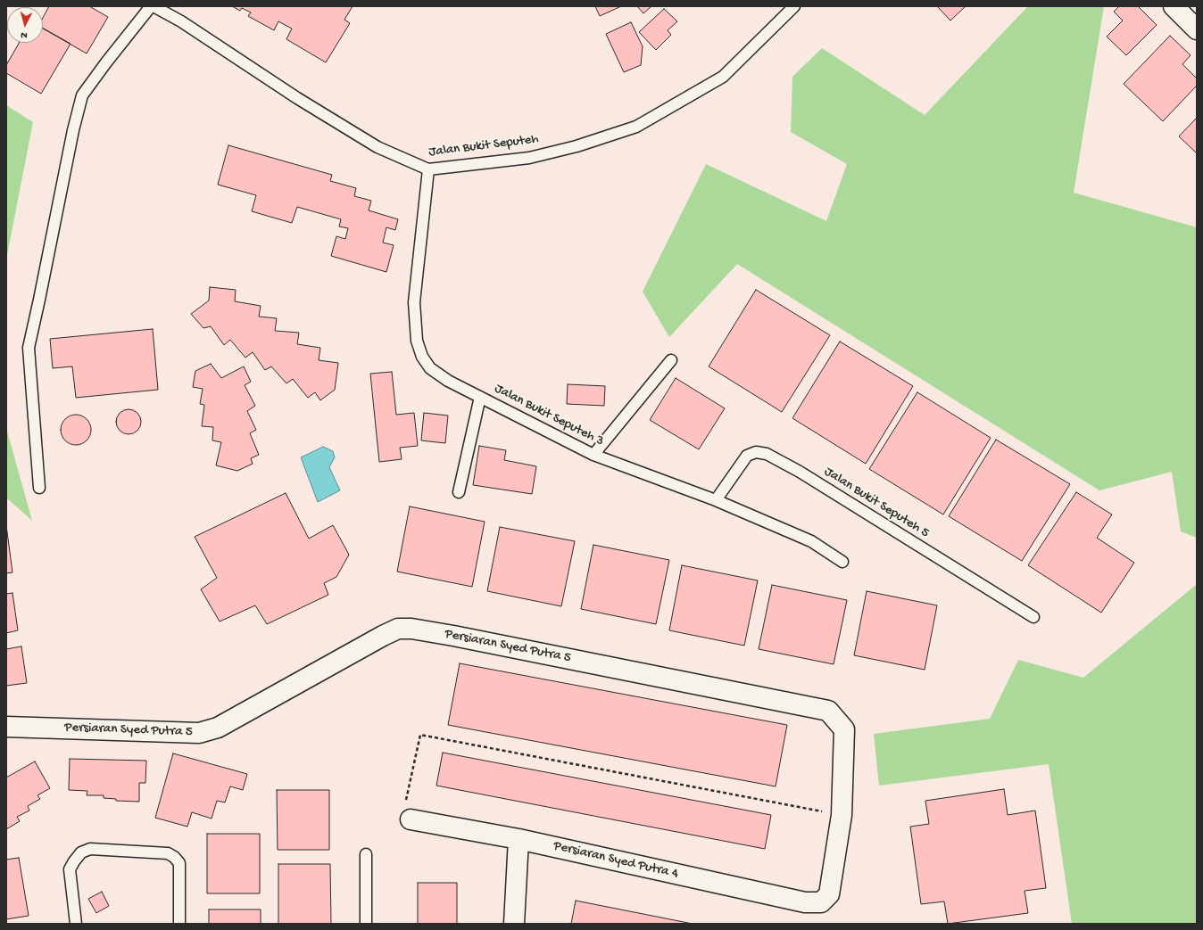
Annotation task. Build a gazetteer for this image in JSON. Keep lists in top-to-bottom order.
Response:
{
  "streets": {
    "street": ["Persiaran Syed Putra 5", "Persiaran Syed Putra 4"],
    "lane": ["Jalan Bukit Seputeh", "Jalan Bukit Seputeh 3", "Jalan Bukit Seputeh 5"]
  },
  "crossings": [
    ["Jalan Bukit Seputeh", "Jalan Bukit Seputeh 3"],
    ["Jalan Bukit Seputeh 3", "Jalan Bukit Seputeh 5"],
    ["Persiaran Syed Putra 5", "Persiaran Syed Putra 4"]
  ],
  "north": "bottom"
}
